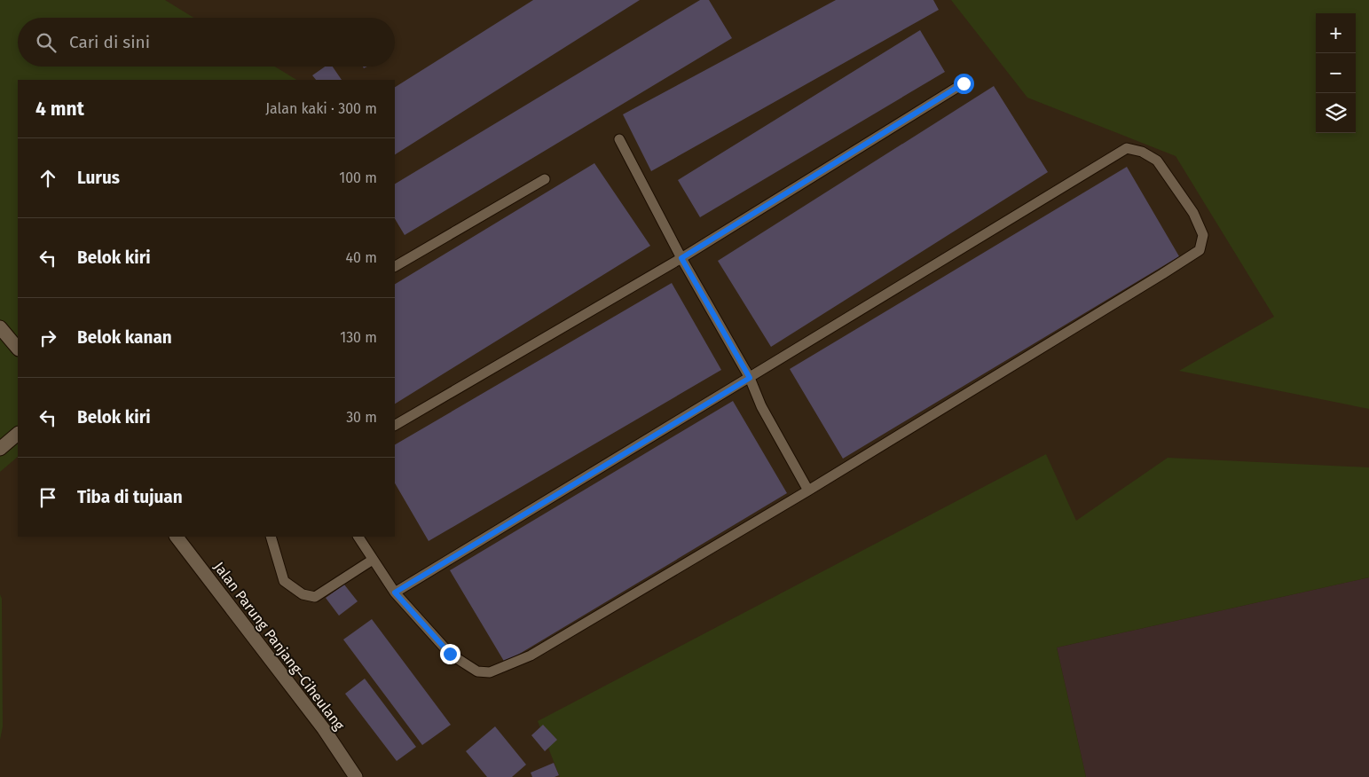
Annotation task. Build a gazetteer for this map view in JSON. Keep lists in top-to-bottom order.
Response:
{
  "streets": {
    "street": ["Jalan Parung Panjang–Ciheulang"]
  },
  "page": {
    "map_buttons": ["+", "−"],
    "search": "Cari di sini",
    "heading": ["4 mnt", "Jalan kaki · 300 m"],
    "list": [
      ["Lurus", "100 m"],
      ["Belok kiri", "40 m"],
      ["Belok kanan", "130 m"],
      ["Belok kiri", "30 m"],
      "Tiba di tujuan"
    ]
  }
}
